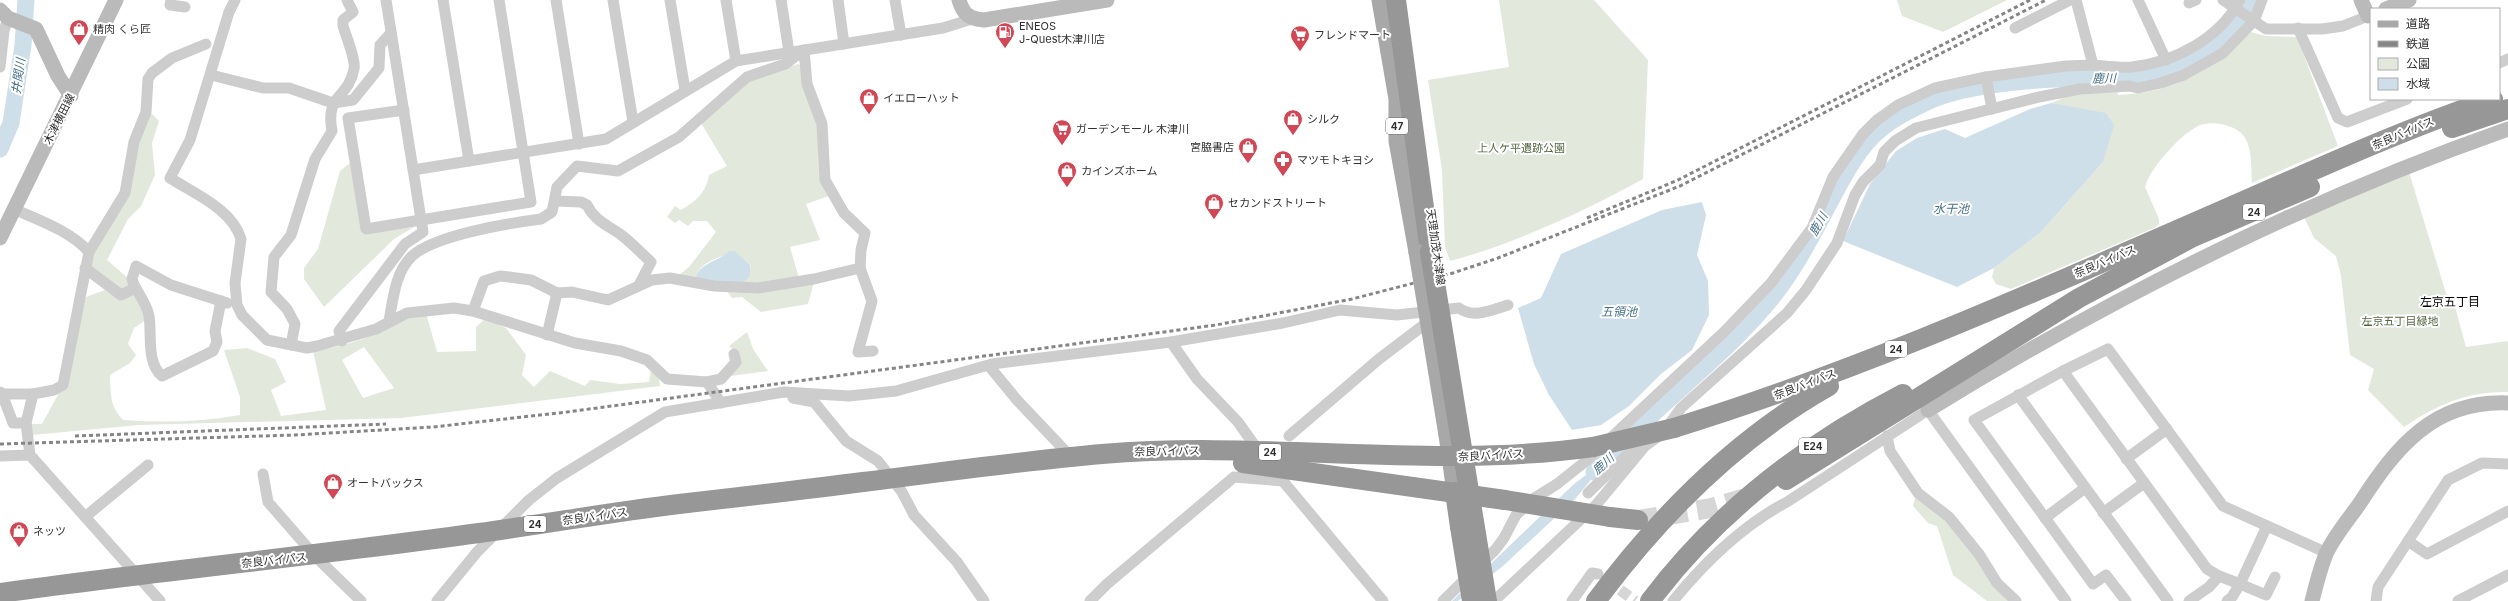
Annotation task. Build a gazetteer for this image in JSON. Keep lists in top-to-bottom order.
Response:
{
  "streets": {
    "highway": ["奈良バイパス", "24", "E24"],
    "main road": ["天理加茂木津線"],
    "street": ["木津横田線"]
  },
  "crossings": [
    ["奈良バイパス", "天理加茂木津線"],
    ["奈良バイパス", "E24"]
  ],
  "districts": ["左京五丁目"],
  "water": [
    "井関川",
    "鹿川",
    "水干池",
    "五領池"
  ],
  "parks": ["上人ケ平遺跡公園", "左京五丁目緑地"],
  "places": {
    "shop": [
      "精肉 くら匠",
      "イエローハット",
      "シルク",
      "宮脇書店",
      "カインズホーム",
      "セカンドストリート",
      "オートバックス",
      "ネッツ"
    ],
    "fuel station": ["ENEOS J-Quest木津川店"],
    "supermarket": ["フレンドマート", "ガーデンモール 木津川"],
    "pharmacy": ["マツモトキヨシ"]
  },
  "legend": [
    "道路",
    "鉄道",
    "公園",
    "水域"
  ]
}
